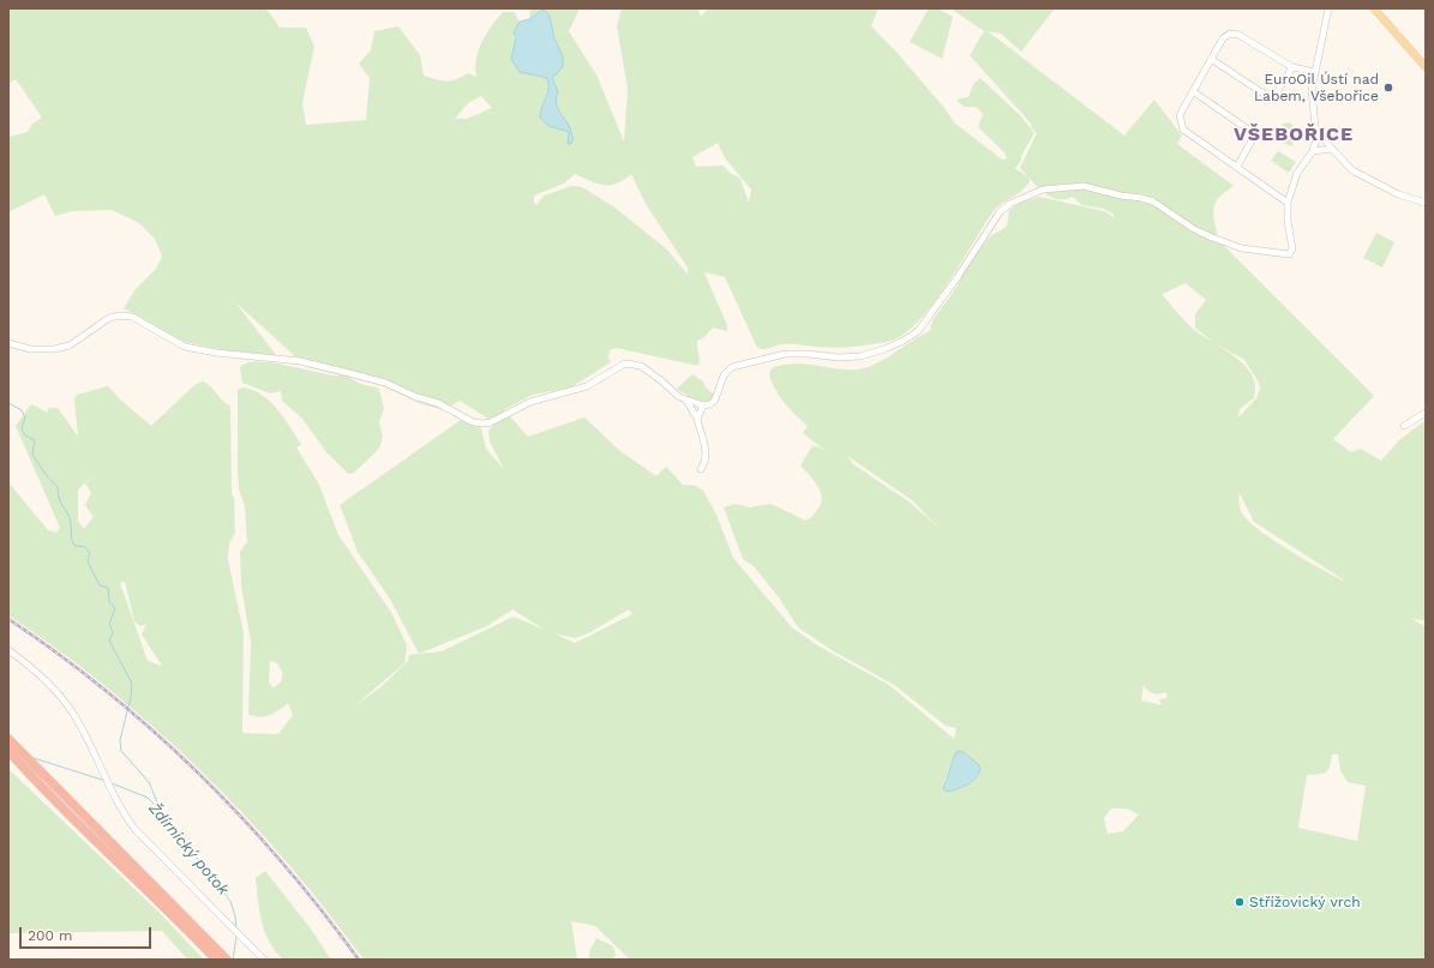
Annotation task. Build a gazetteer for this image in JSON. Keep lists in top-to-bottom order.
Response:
{
  "districts": ["VŠEBOŘICE"],
  "water": ["Ždírnický potok"],
  "places": ["EuroOil Ústí nad Labem, Všebořice", "Střížovický vrch"],
  "scale_bar": "200 m"
}
